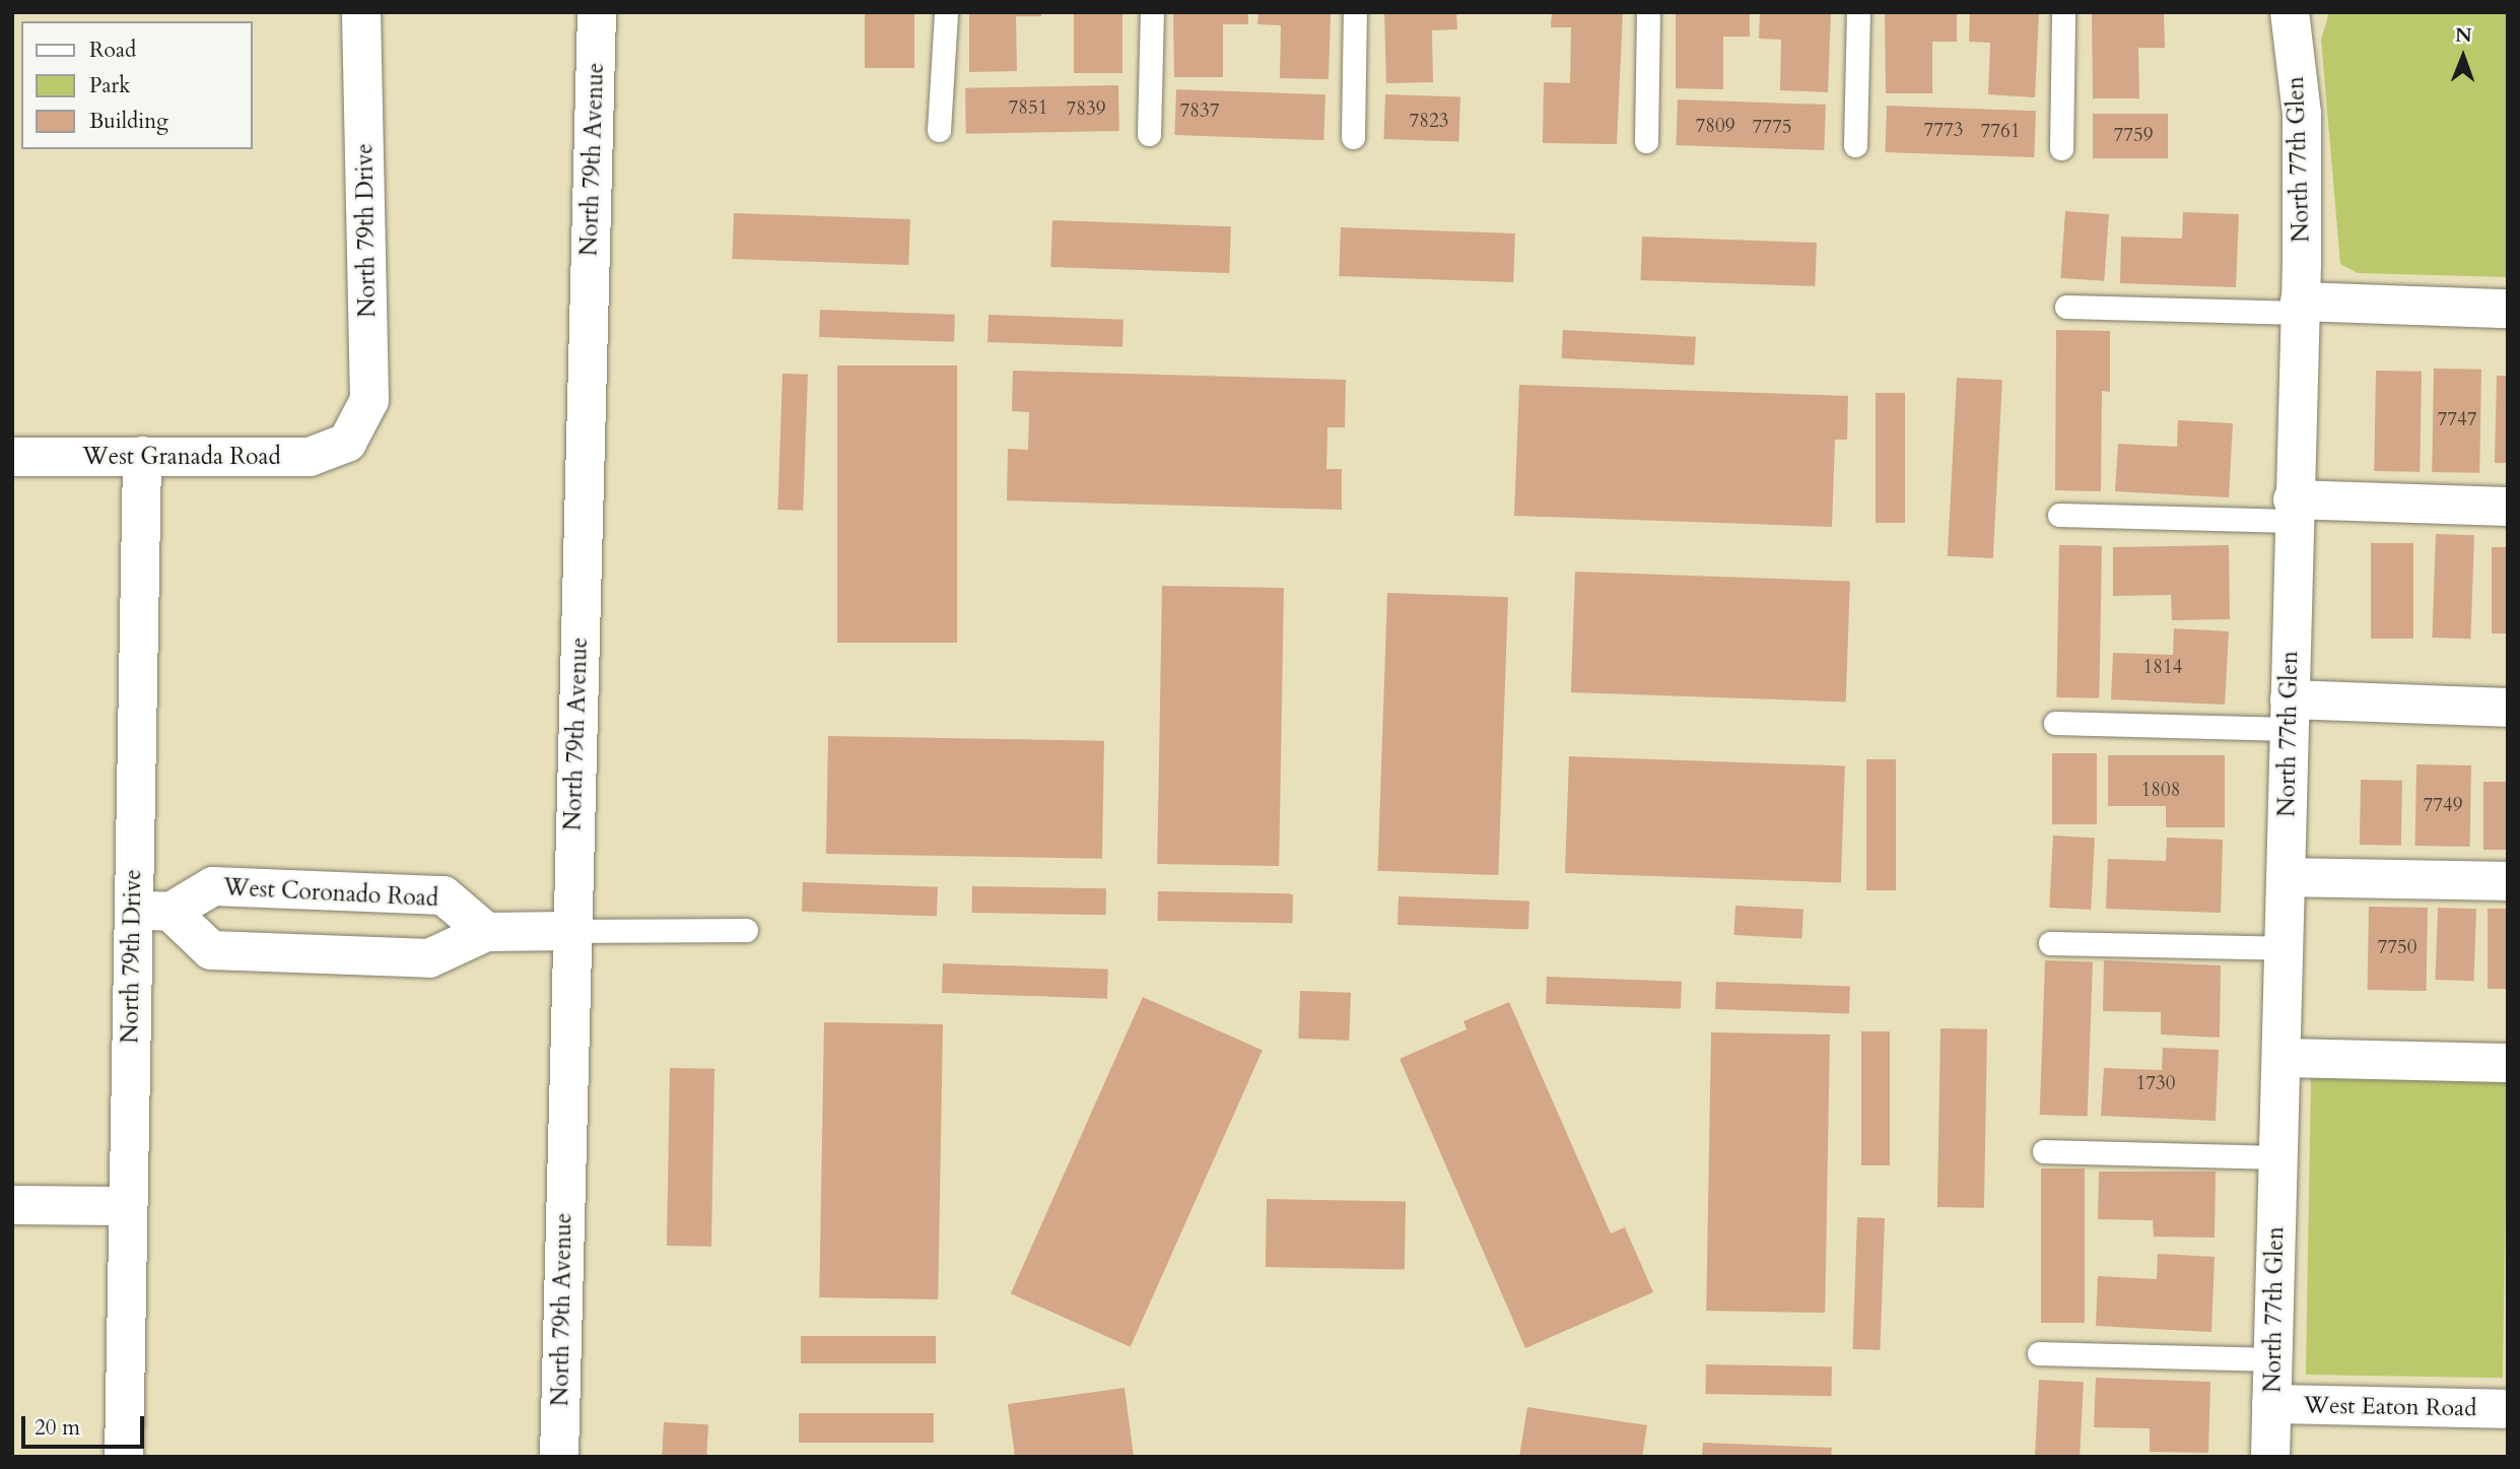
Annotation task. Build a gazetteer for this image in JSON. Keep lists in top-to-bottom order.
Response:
{
  "streets": {
    "street": [
      "North 79th Avenue",
      "North 77th Glen",
      "North 79th Drive",
      "West Granada Road",
      "West Coronado Road",
      "West Eaton Road"
    ]
  },
  "crossings": [
    ["North 77th Glen", "West Eaton Road"],
    ["North 79th Drive", "West Granada Road"]
  ],
  "house_numbers": [
    "7851",
    "7839",
    "7837",
    "7823",
    "7809",
    "7775",
    "7773",
    "7761",
    "7759",
    "7747",
    "1814",
    "1808",
    "7749",
    "7750",
    "1730"
  ],
  "legend": ["Road", "Park", "Building"],
  "scale_bar": "20 m",
  "north": "top"
}
